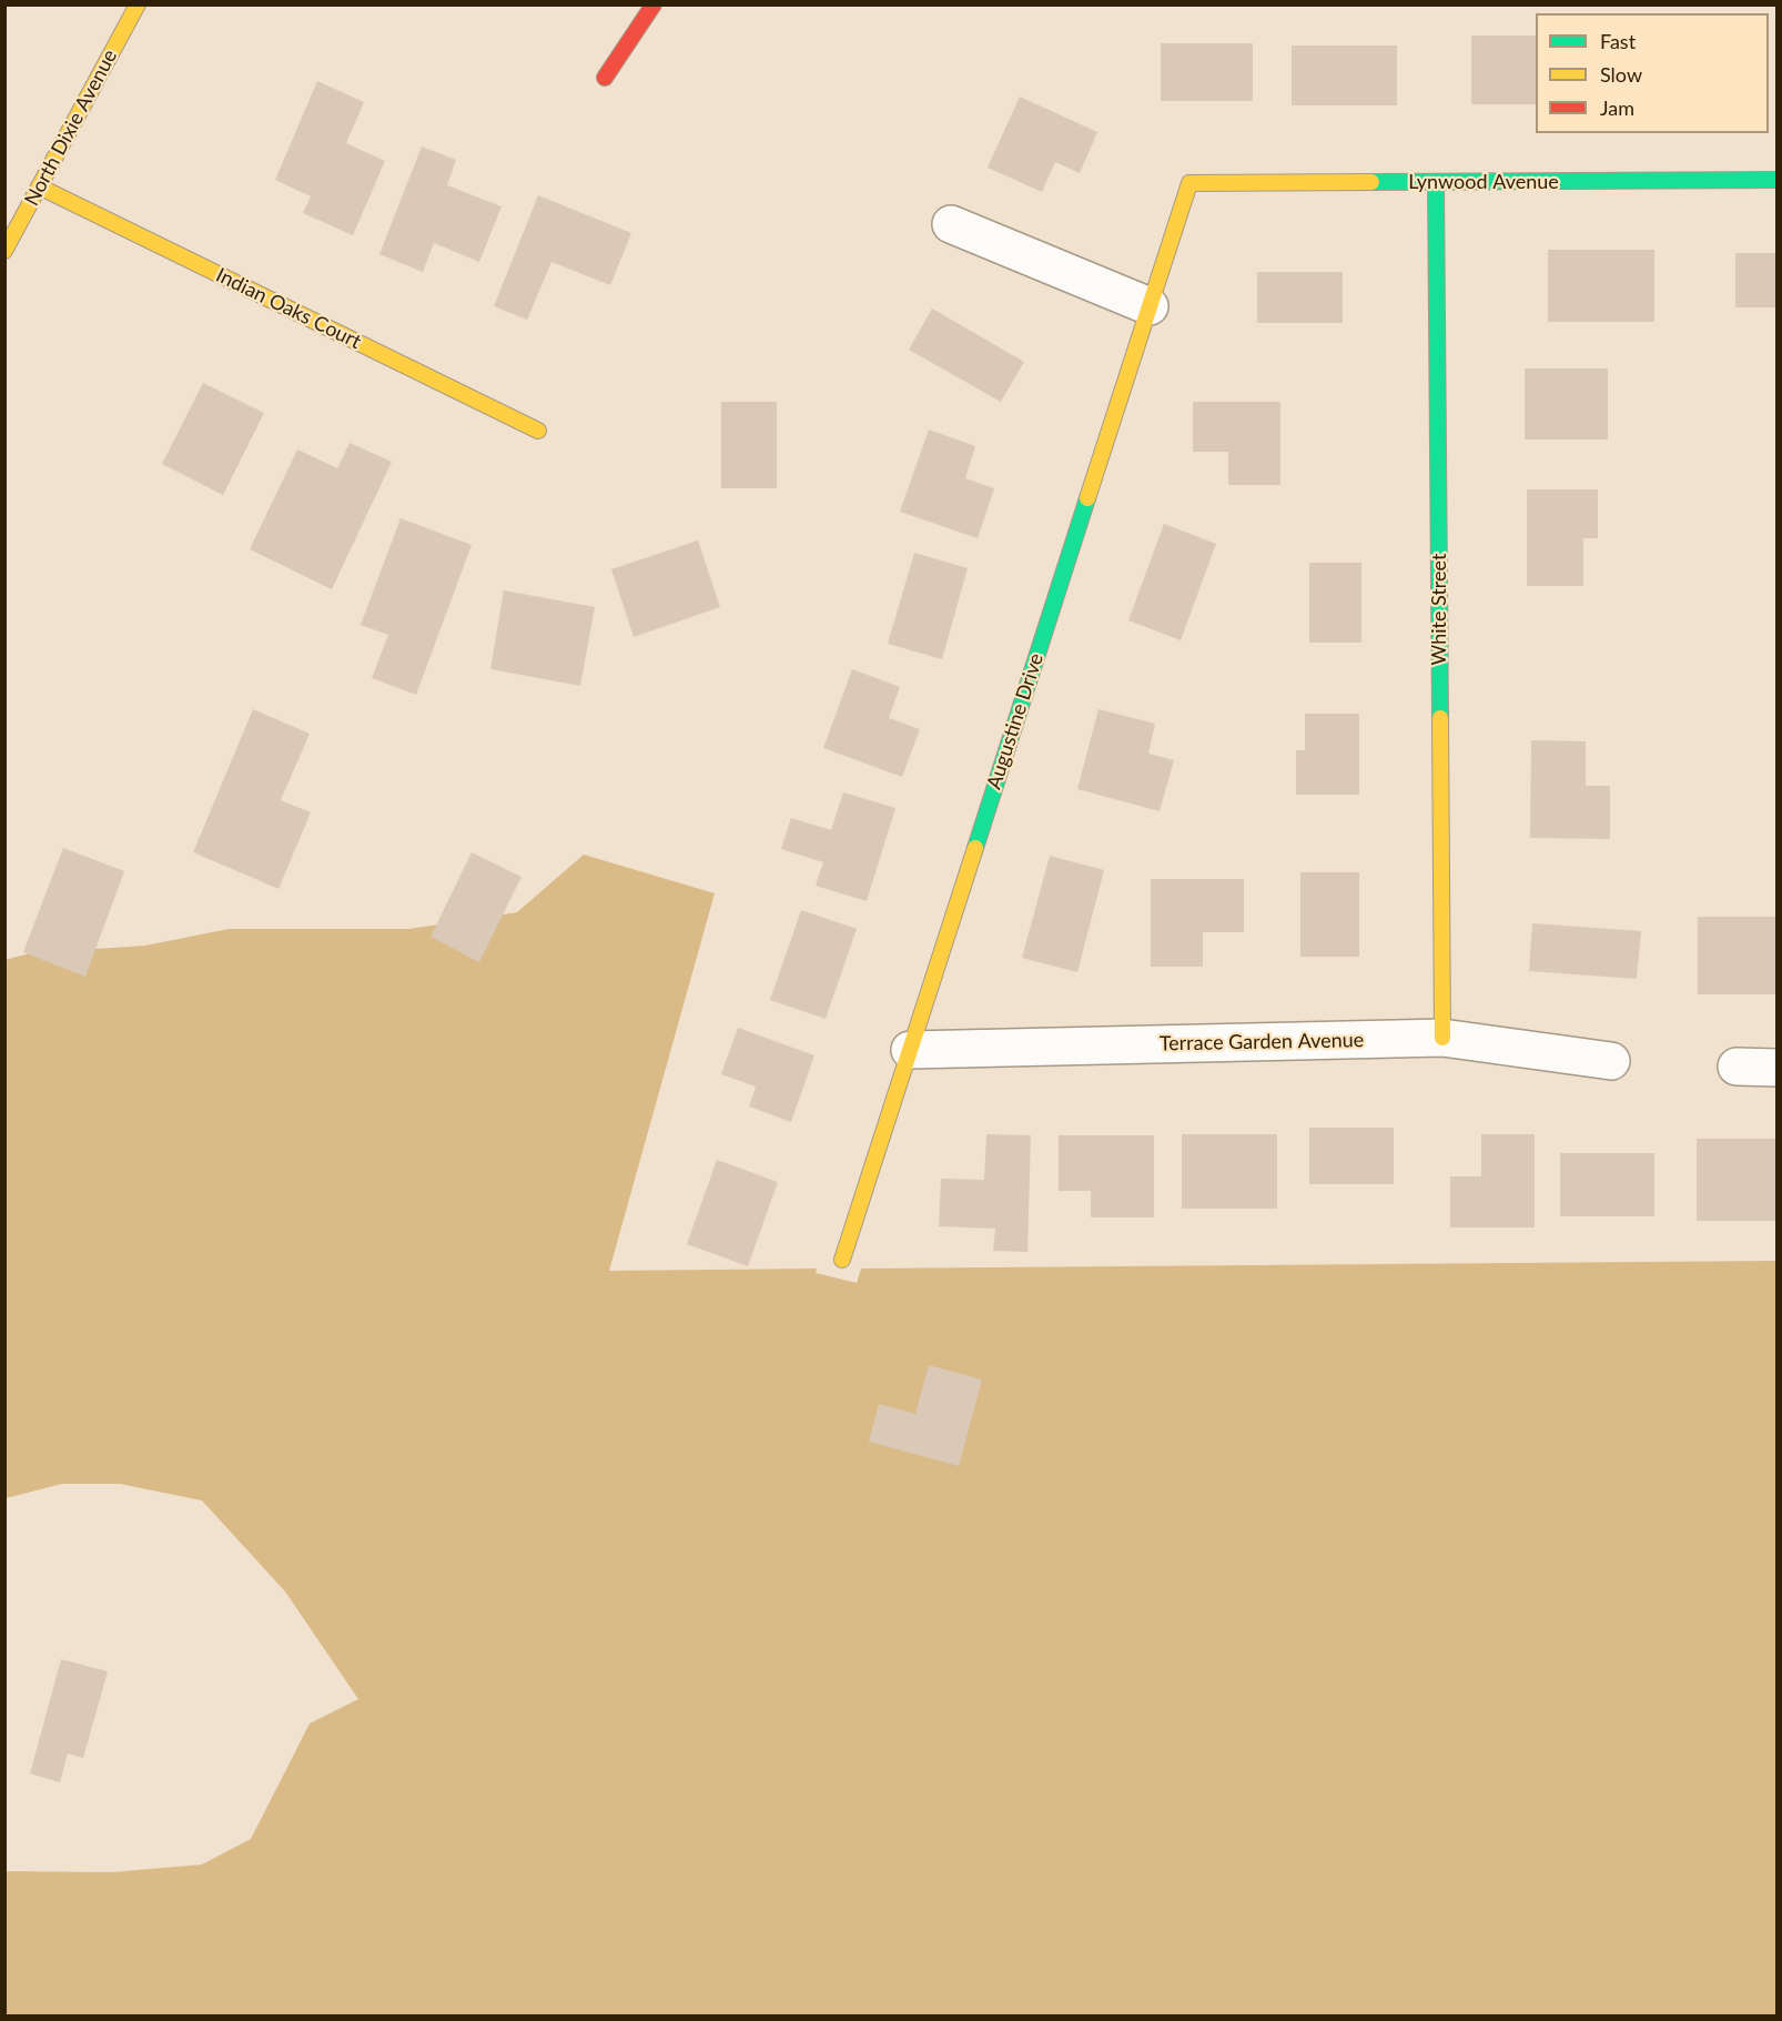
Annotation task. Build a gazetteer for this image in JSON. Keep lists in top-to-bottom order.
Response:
{
  "streets": {
    "street": [
      "North Dixie Avenue",
      "Lynwood Avenue",
      "Indian Oaks Court",
      "White Street",
      "Augustine Drive",
      "Terrace Garden Avenue"
    ]
  },
  "crossings": [
    ["North Dixie Avenue", "Indian Oaks Court"],
    ["Lynwood Avenue", "White Street"],
    ["Lynwood Avenue", "Augustine Drive"],
    ["White Street", "Terrace Garden Avenue"],
    ["Augustine Drive", "Terrace Garden Avenue"]
  ],
  "legend": ["Fast", "Slow", "Jam"]
}
